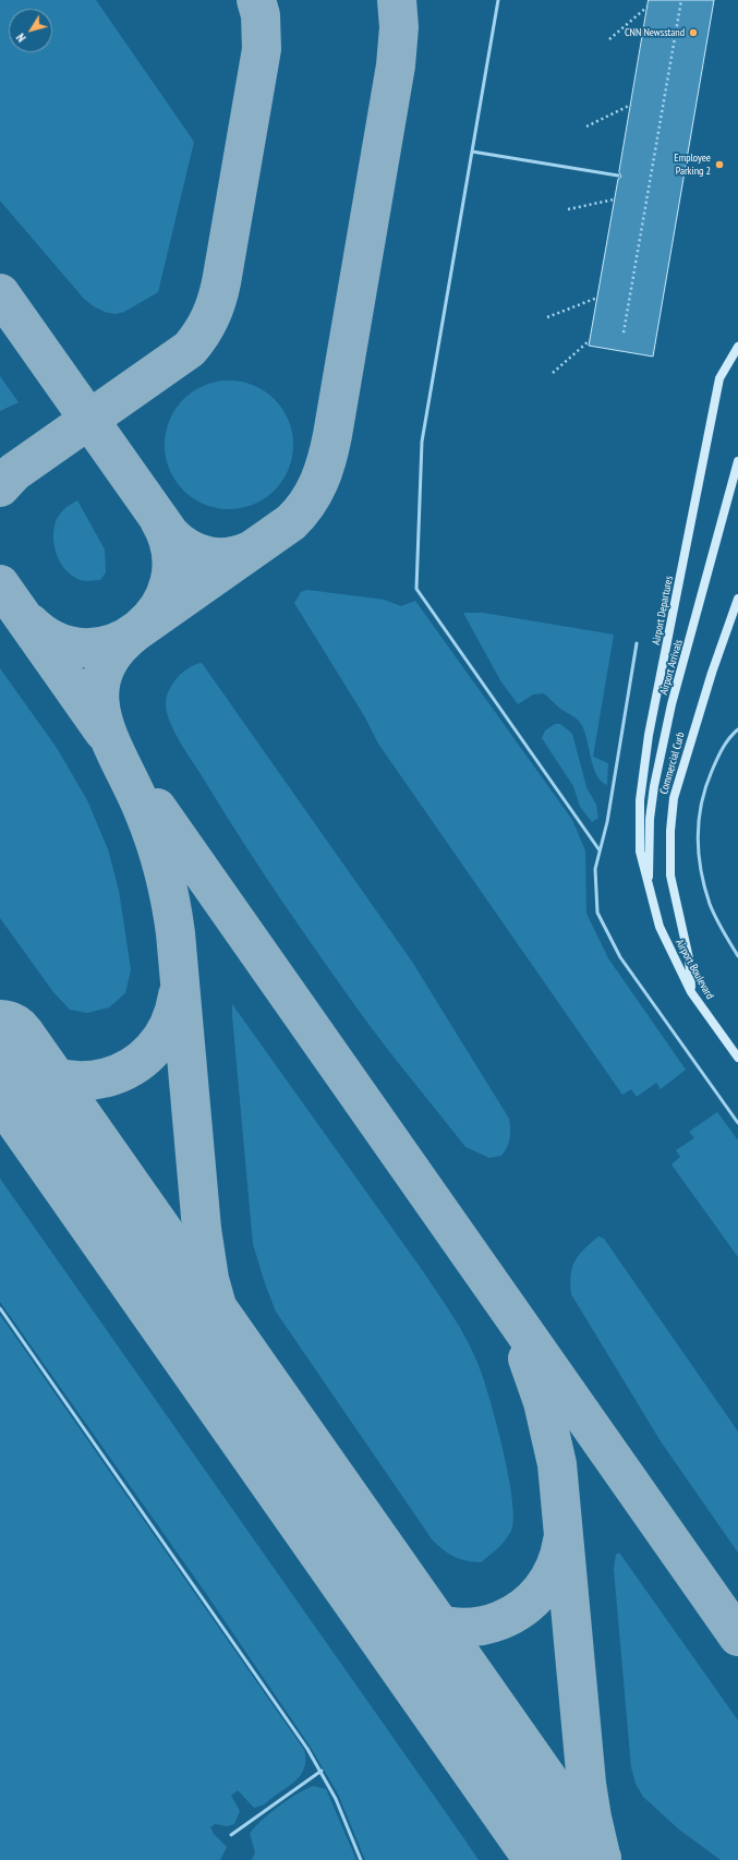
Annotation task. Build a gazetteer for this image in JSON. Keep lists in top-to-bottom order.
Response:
{
  "streets": {
    "street": [
      "Airport Departures",
      "Airport Arrivals",
      "Commercial Curb",
      "Airport Boulevard"
    ]
  },
  "crossings": [
    ["Airport Departures", "Airport Arrivals"],
    ["Airport Departures", "Airport Boulevard"],
    ["Airport Arrivals", "Airport Boulevard"],
    ["Commercial Curb", "Airport Boulevard"]
  ],
  "places": ["CNN Newsstand", "Employee Parking 2"],
  "north": "bottom left"
}
